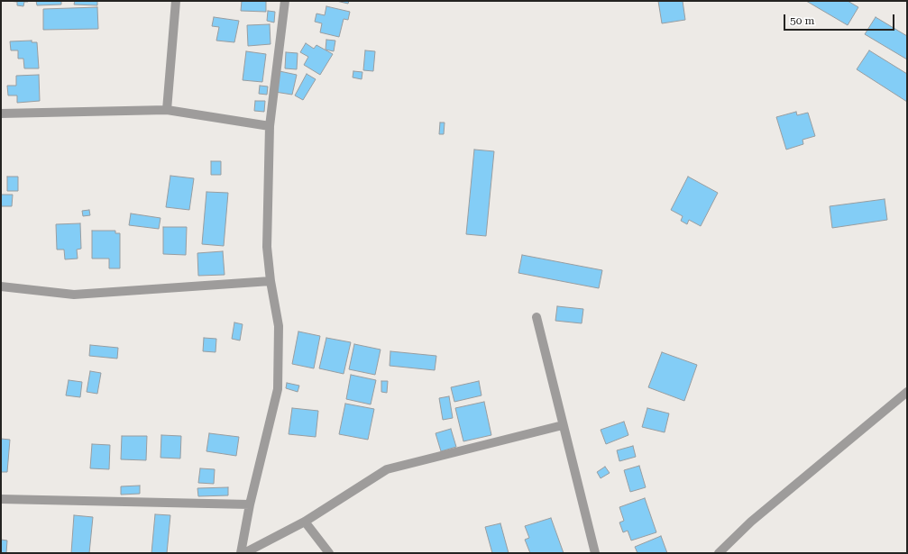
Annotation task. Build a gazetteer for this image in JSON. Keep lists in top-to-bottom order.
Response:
{
  "scale_bar": "50 m"
}
